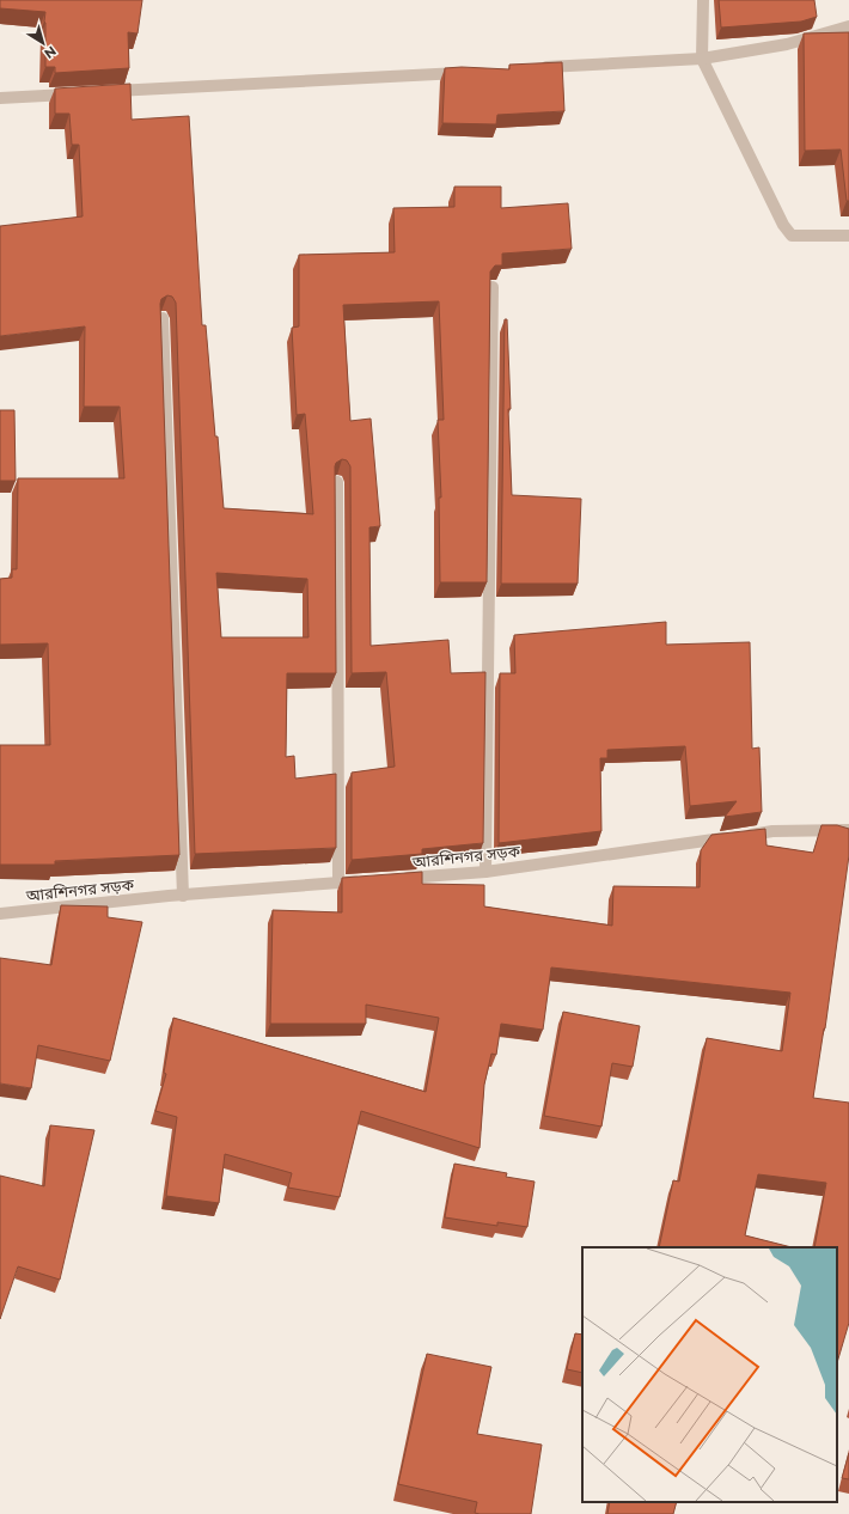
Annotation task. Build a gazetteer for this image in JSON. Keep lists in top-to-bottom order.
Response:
{
  "streets": {
    "street": ["আরশিনগর সড়ক"]
  },
  "north": "bottom right"
}
